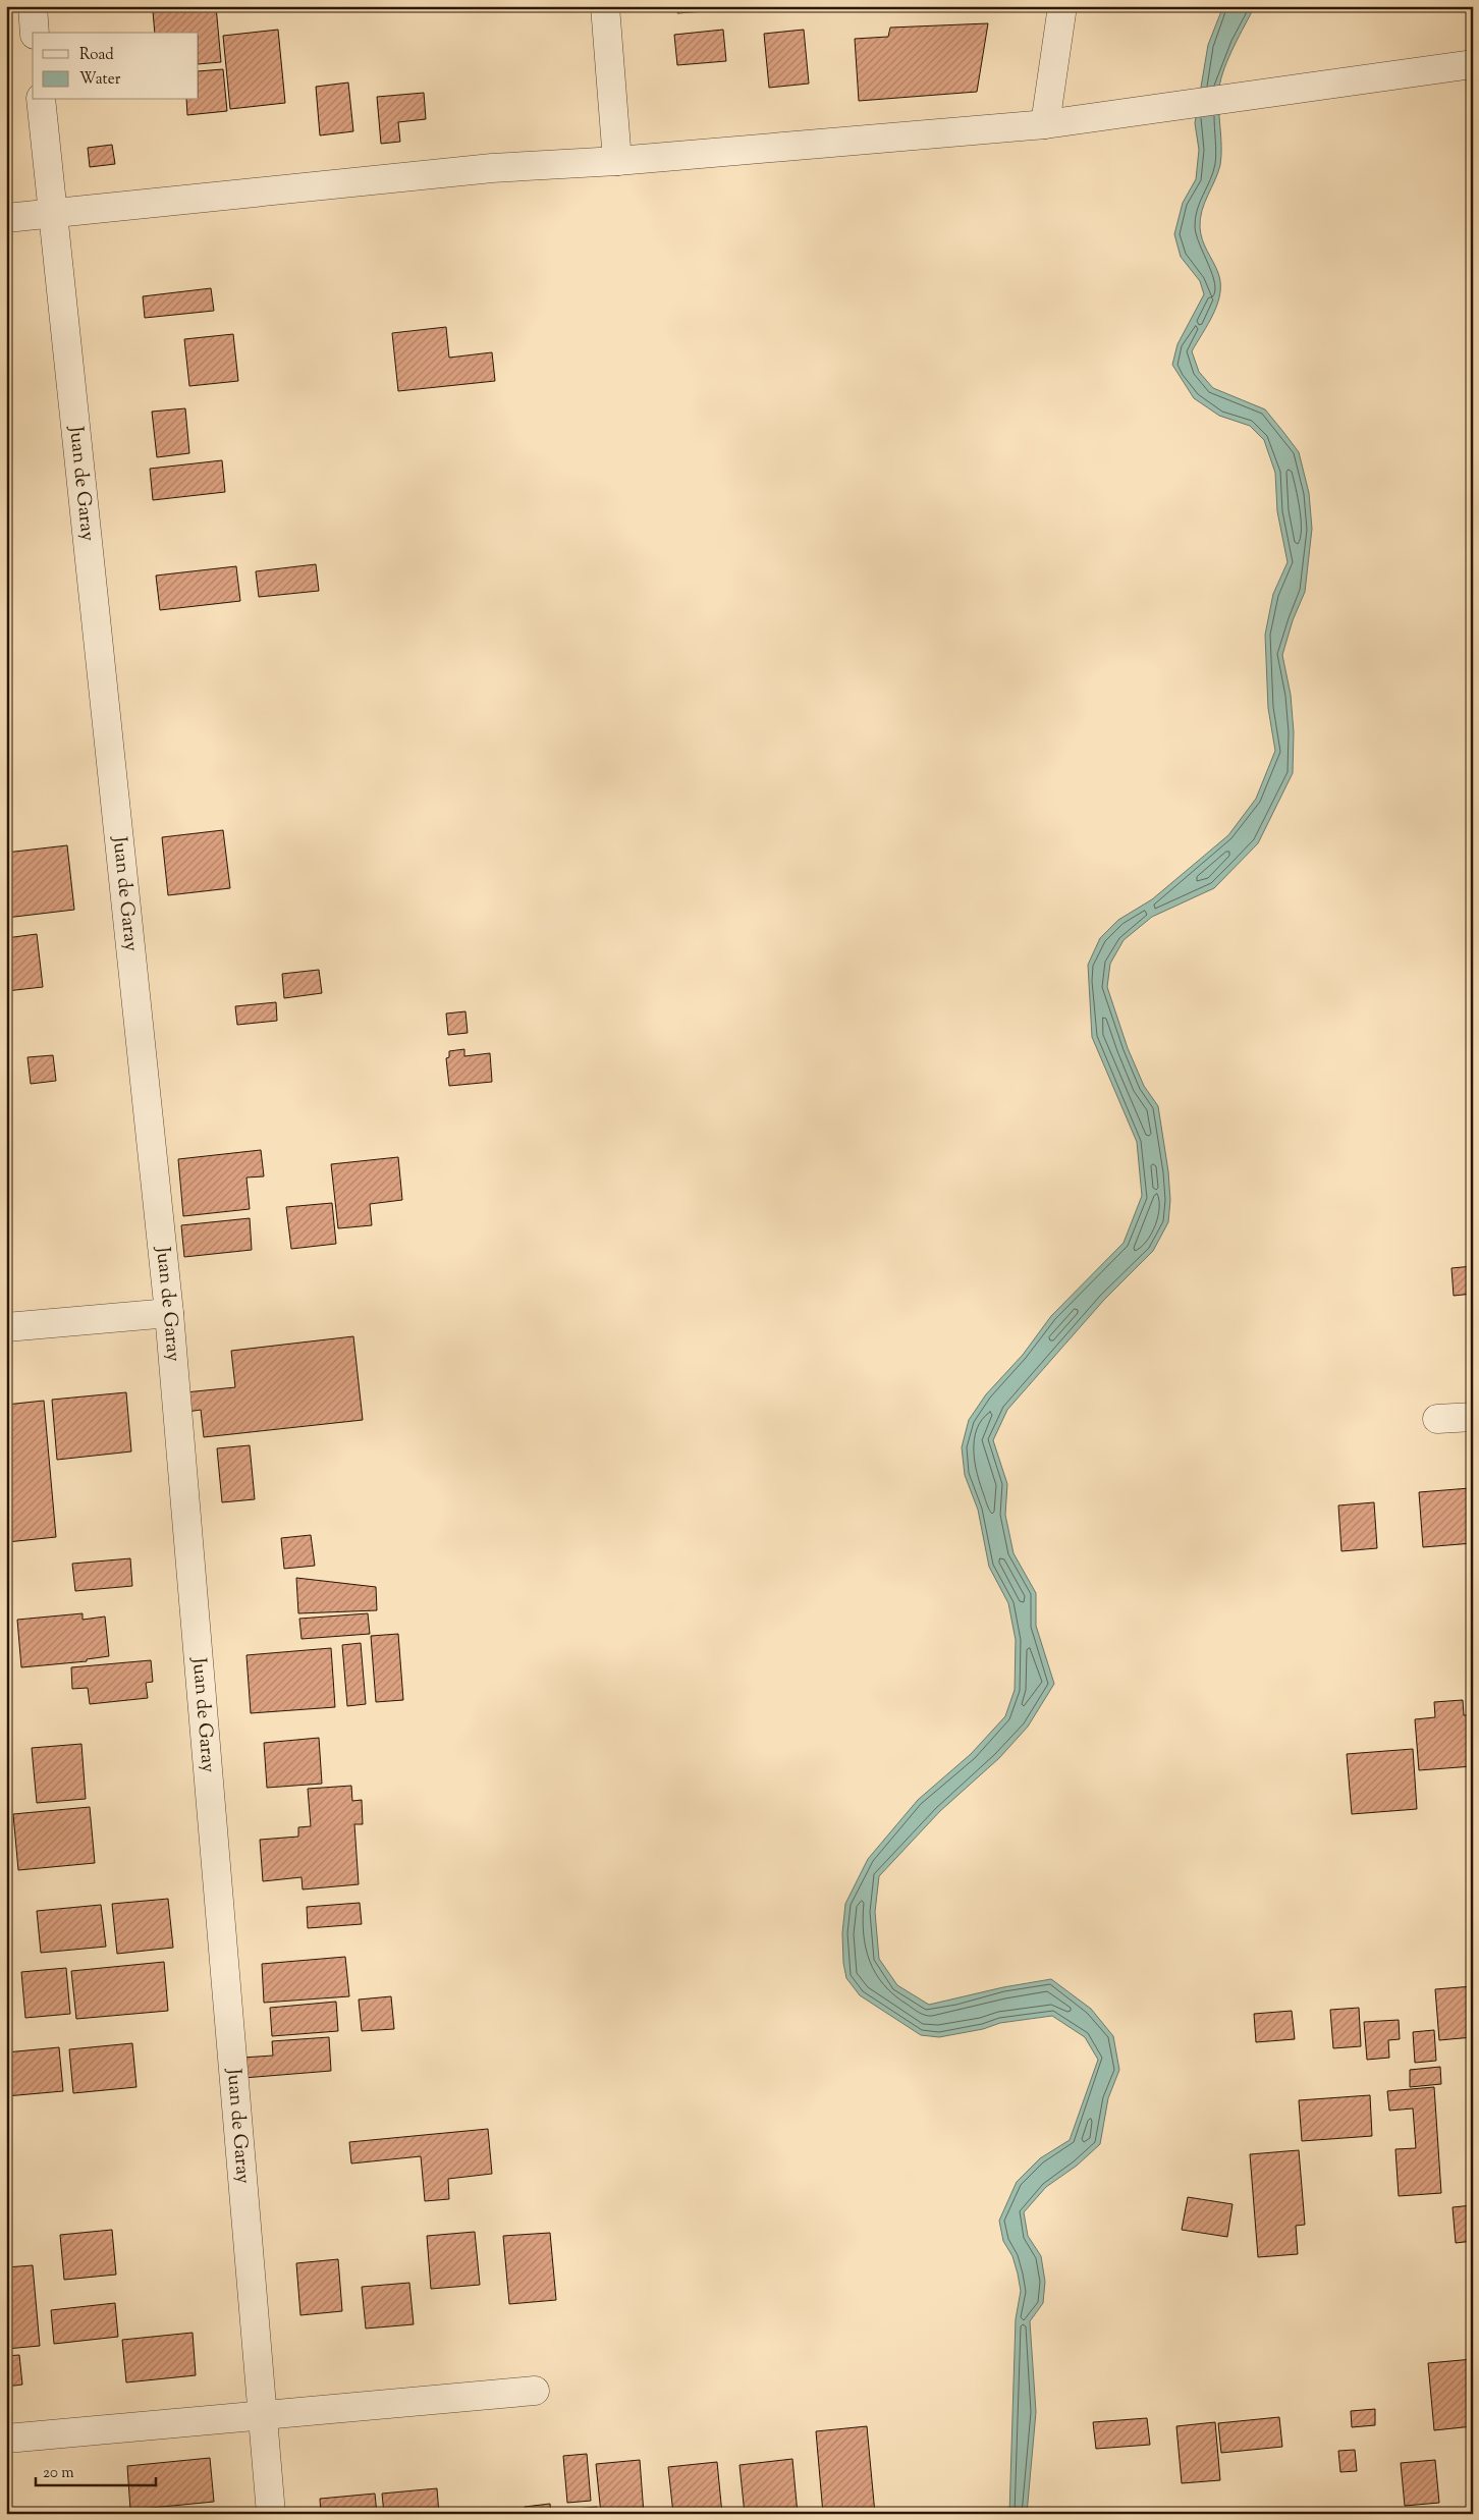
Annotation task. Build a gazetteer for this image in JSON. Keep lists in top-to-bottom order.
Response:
{
  "streets": {
    "street": ["Juan de Garay"]
  },
  "legend": ["Road", "Water"],
  "scale_bar": "20 m"
}
